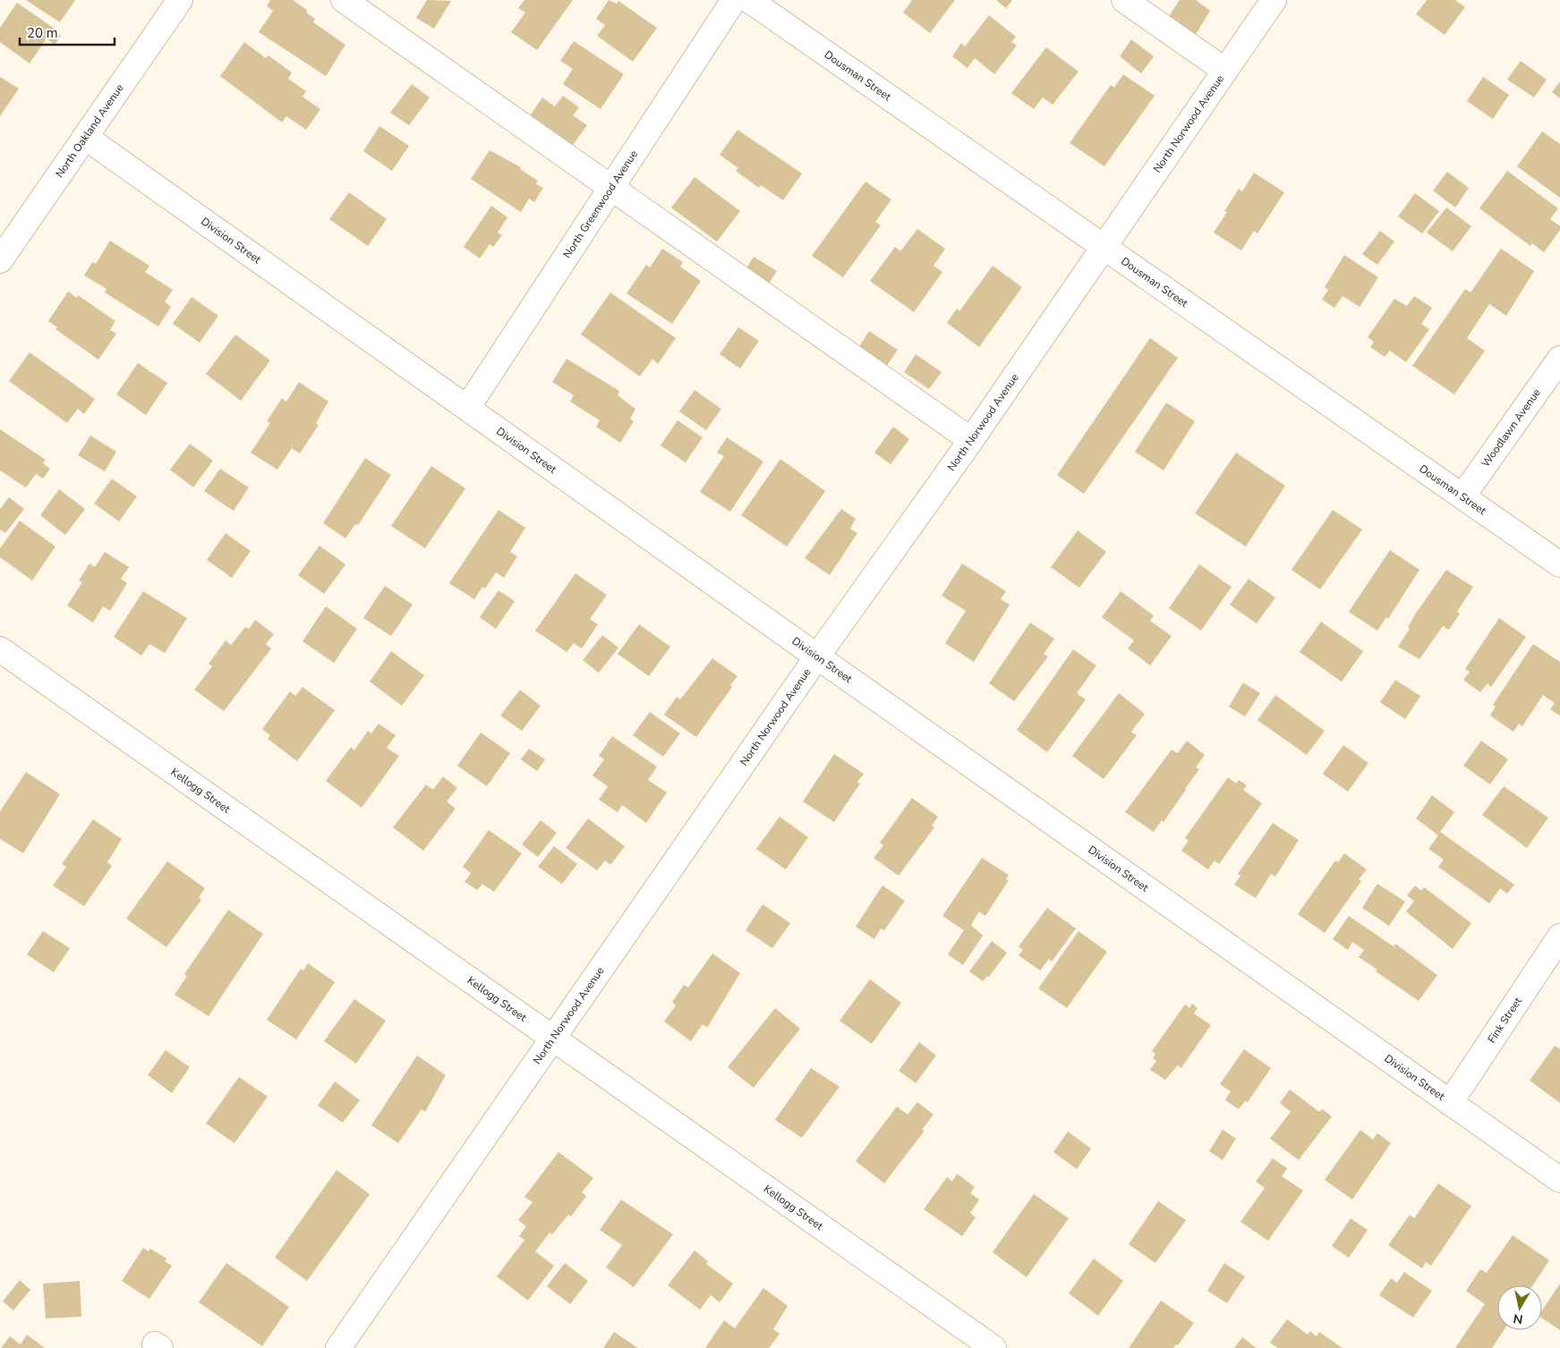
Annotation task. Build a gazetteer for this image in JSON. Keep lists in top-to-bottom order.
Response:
{
  "streets": {
    "street": [
      "Dousman Street",
      "North Norwood Avenue",
      "North Oakland Avenue",
      "North Greenwood Avenue",
      "Division Street",
      "Woodlawn Avenue",
      "Kellogg Street",
      "Fink Street"
    ]
  },
  "crossings": [
    ["Dousman Street", "North Norwood Avenue"],
    ["Dousman Street", "Woodlawn Avenue"],
    ["North Norwood Avenue", "Division Street"],
    ["North Norwood Avenue", "Kellogg Street"],
    ["North Oakland Avenue", "Division Street"],
    ["North Greenwood Avenue", "Division Street"],
    ["Division Street", "Fink Street"]
  ],
  "scale_bar": "20 m",
  "north": "bottom"
}
